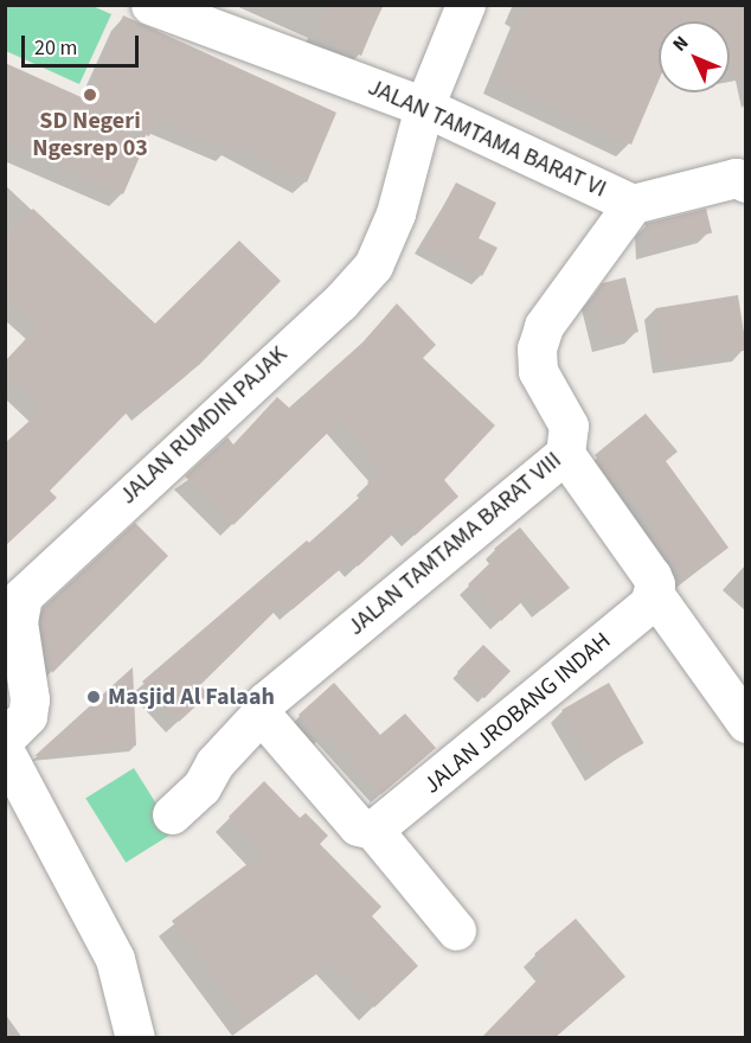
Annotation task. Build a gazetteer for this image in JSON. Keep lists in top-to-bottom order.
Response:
{
  "streets": {
    "street": [
      "JALAN TAMTAMA BARAT VI",
      "JALAN RUMDIN PAJAK",
      "JALAN TAMTAMA BARAT VIII",
      "JALAN JROBANG INDAH"
    ]
  },
  "crossings": [
    ["JALAN TAMTAMA BARAT VI", "JALAN RUMDIN PAJAK"],
    ["JALAN TAMTAMA BARAT VI", "JALAN TAMTAMA BARAT VIII"]
  ],
  "places": ["SD Negeri Ngesrep 03", "Masjid Al Falaah"],
  "scale_bar": "20 m",
  "north": "top left"
}
